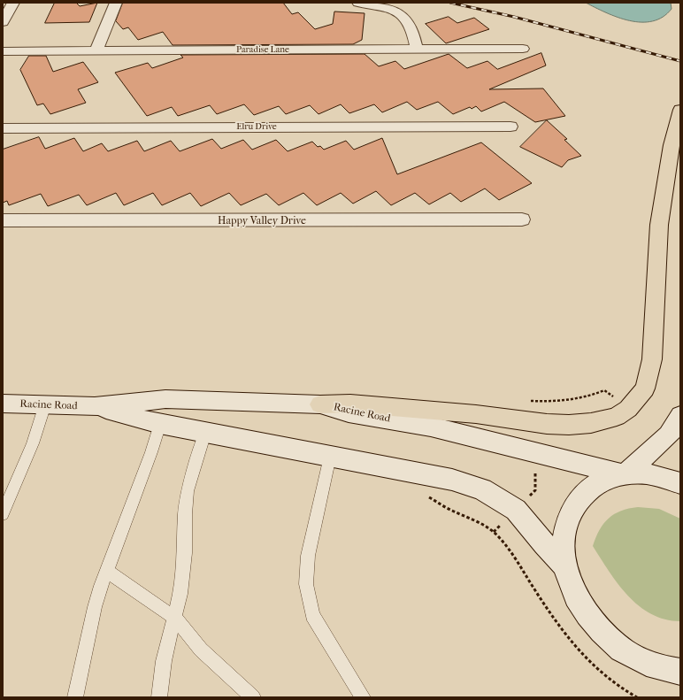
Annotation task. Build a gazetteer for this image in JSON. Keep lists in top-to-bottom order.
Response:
{
  "streets": {
    "street": [
      "Paradise Lane",
      "Elru Drive",
      "Happy Valley Drive",
      "Racine Road"
    ]
  }
}
